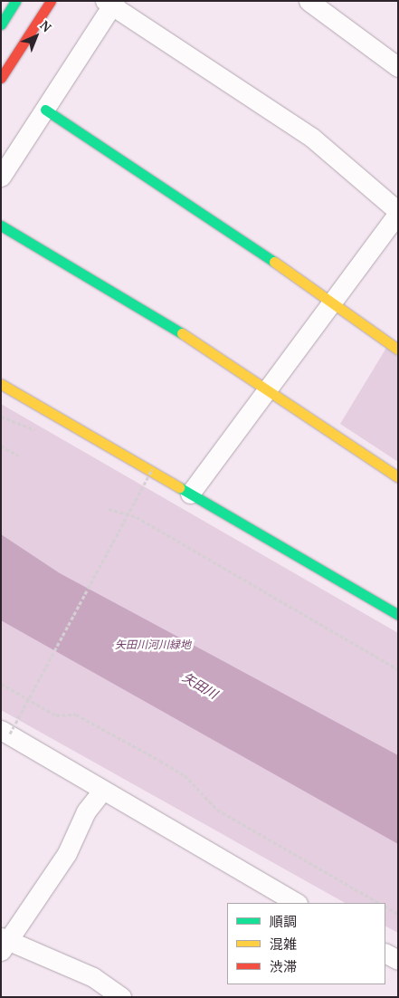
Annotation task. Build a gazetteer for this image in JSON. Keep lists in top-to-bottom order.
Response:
{
  "water": ["矢田川"],
  "parks": ["矢田川河川緑地"],
  "legend": ["順調", "混雑", "渋滞"],
  "north": "top right"
}
